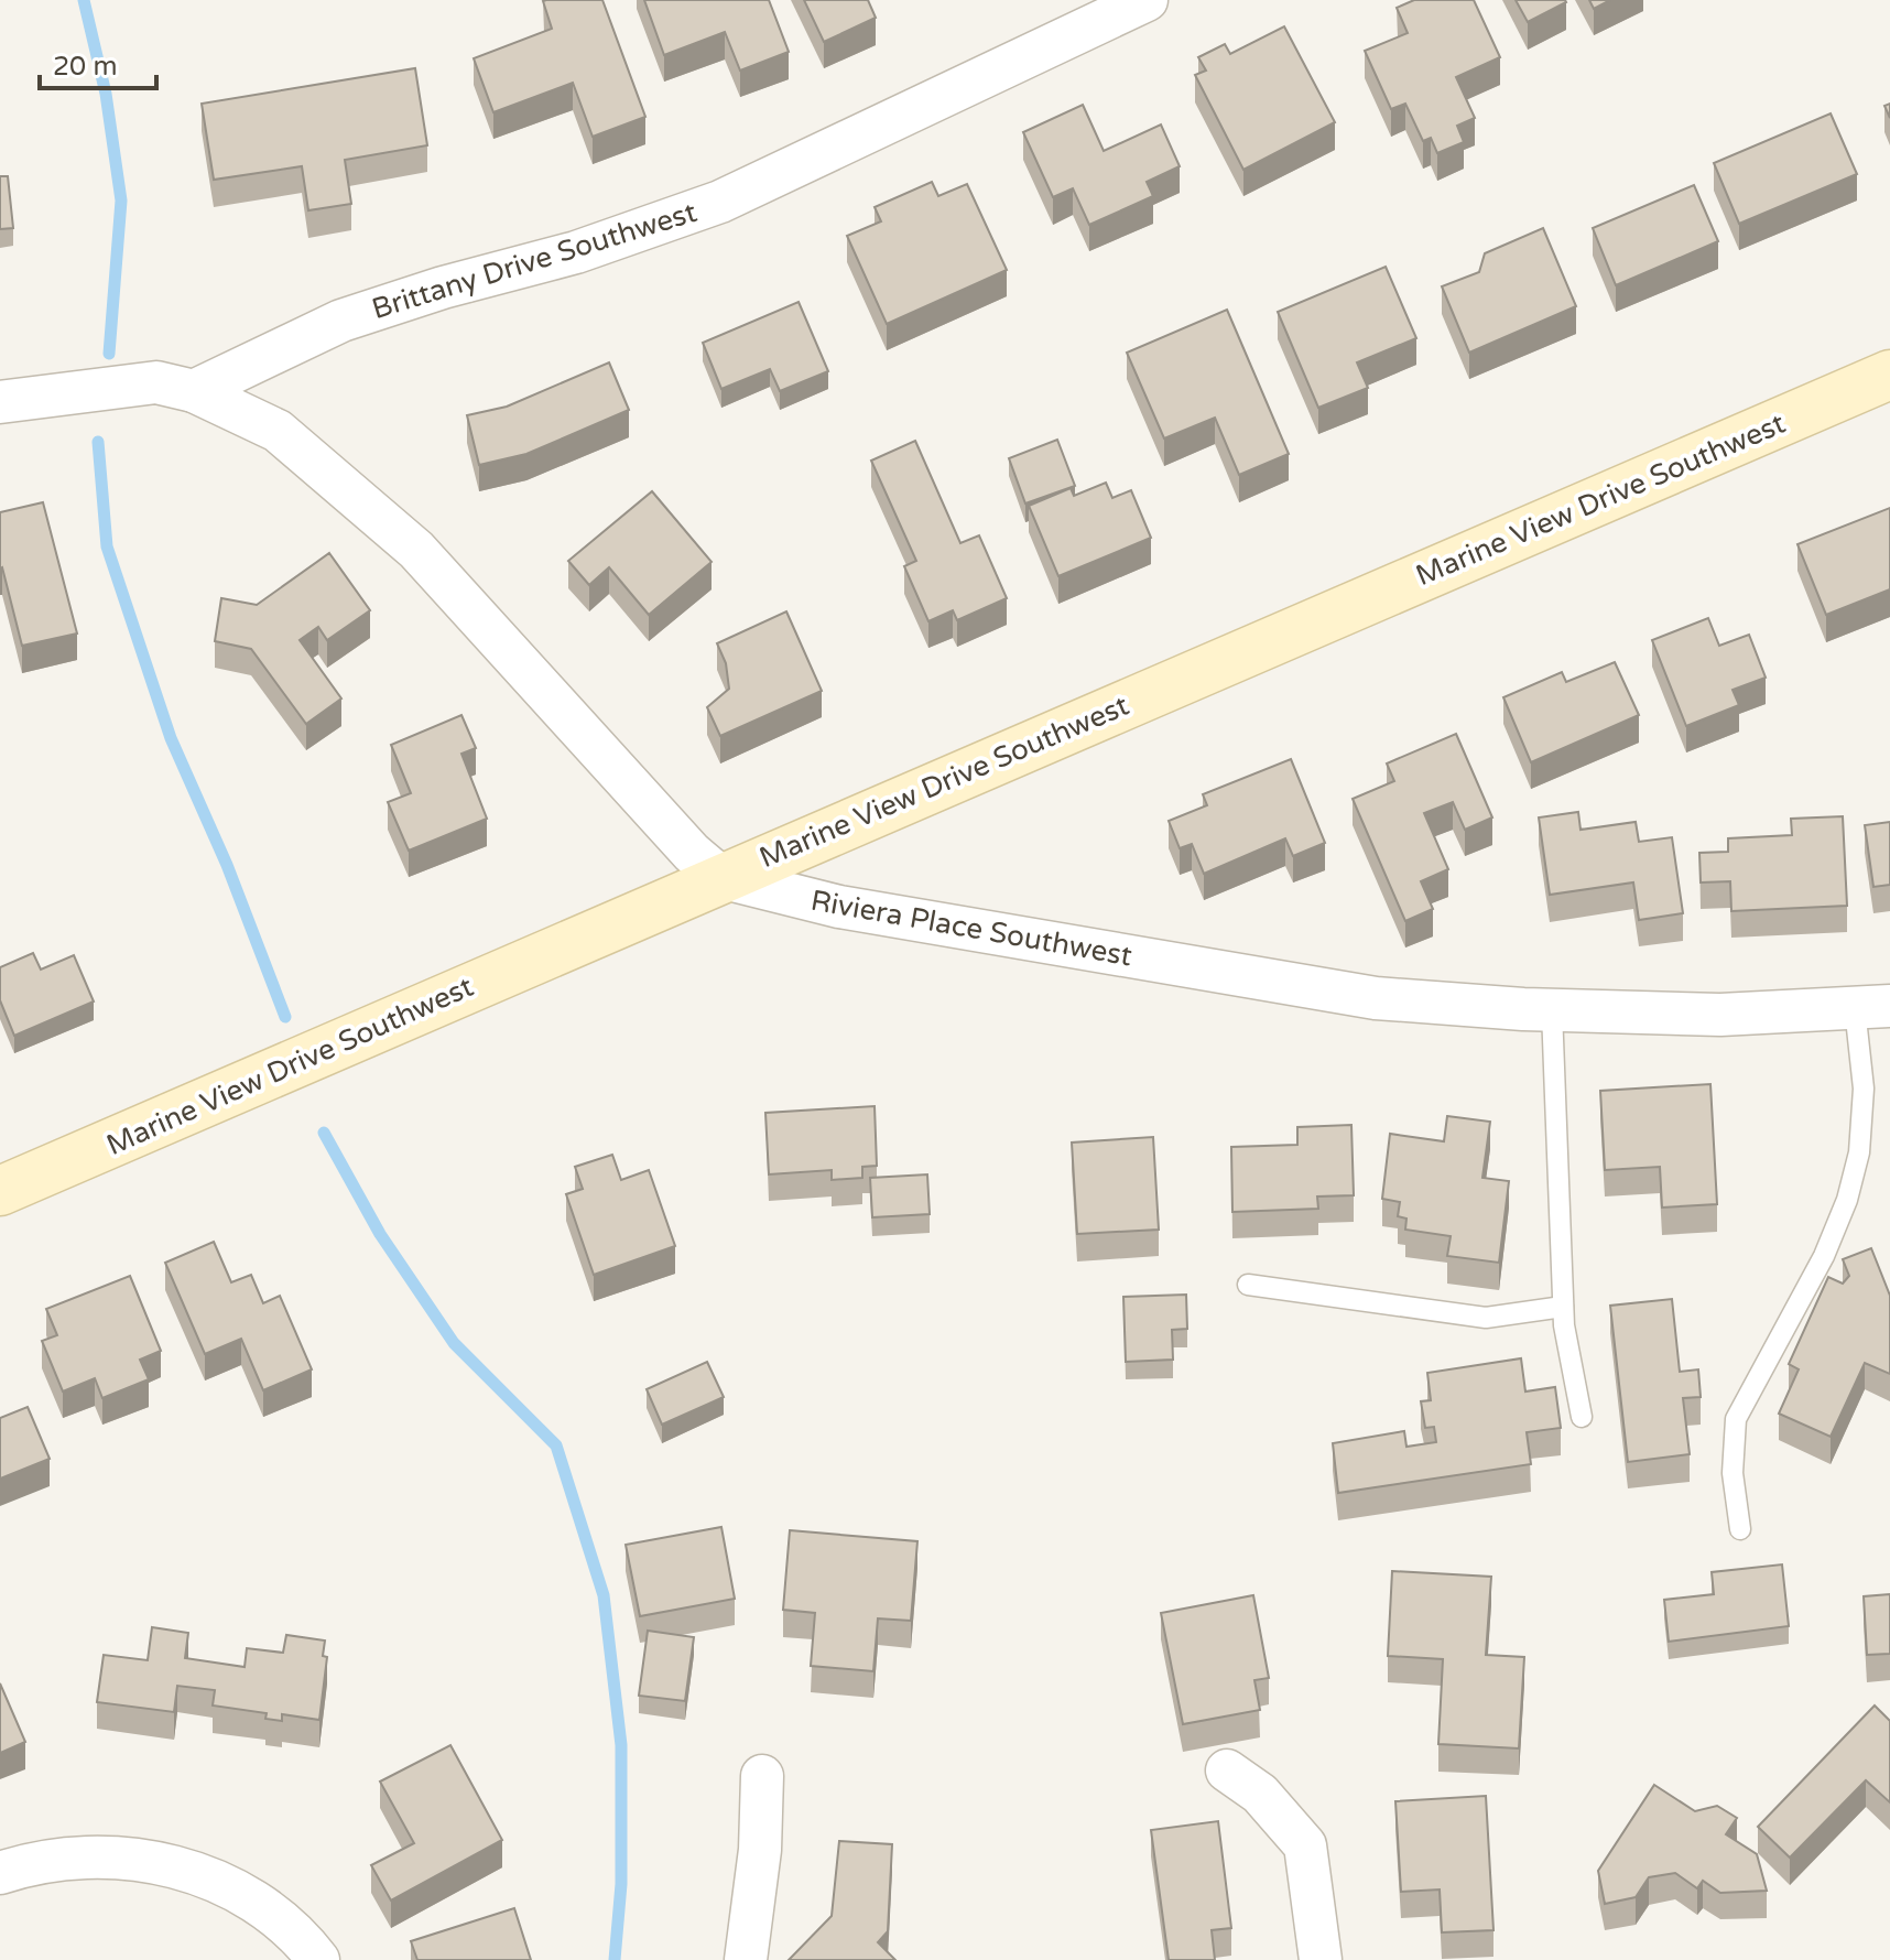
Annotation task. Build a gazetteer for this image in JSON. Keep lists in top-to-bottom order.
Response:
{
  "streets": {
    "street": ["Brittany Drive Southwest", "Marine View Drive Southwest", "Riviera Place Southwest"]
  },
  "crossings": [
    ["Brittany Drive Southwest", "Riviera Place Southwest"],
    ["Marine View Drive Southwest", "Riviera Place Southwest"]
  ],
  "scale_bar": "20 m"
}
